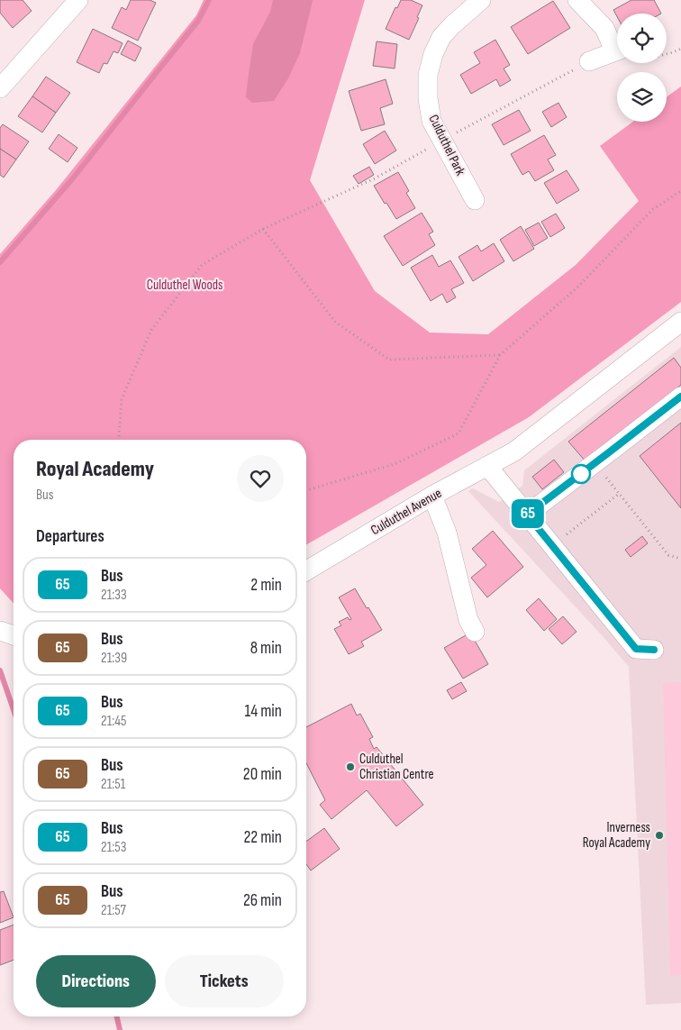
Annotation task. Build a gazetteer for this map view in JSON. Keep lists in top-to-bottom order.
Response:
{
  "streets": {
    "street": ["Culduthel Park", "Culduthel Avenue"]
  },
  "parks": ["Culduthel Woods"],
  "places": ["Culduthel Christian Centre", "Inverness Royal Academy"],
  "lines": ["bus line 65"],
  "page": {
    "on_map": "65",
    "heading": [
      ["Royal Academy", "Bus"],
      "Departures"
    ],
    "list": [
      {
        "mark": "65",
        "name": "Bus",
        "note": "21:33",
        "value": "2 min"
      },
      {
        "mark": "65",
        "name": "Bus",
        "note": "21:39",
        "value": "8 min"
      },
      {
        "mark": "65",
        "name": "Bus",
        "note": "21:45",
        "value": "14 min"
      },
      {
        "mark": "65",
        "name": "Bus",
        "note": "21:51",
        "value": "20 min"
      },
      {
        "mark": "65",
        "name": "Bus",
        "note": "21:53",
        "value": "22 min"
      },
      {
        "mark": "65",
        "name": "Bus",
        "note": "21:57",
        "value": "26 min"
      }
    ],
    "buttons": ["Directions", "Tickets"]
  }
}
